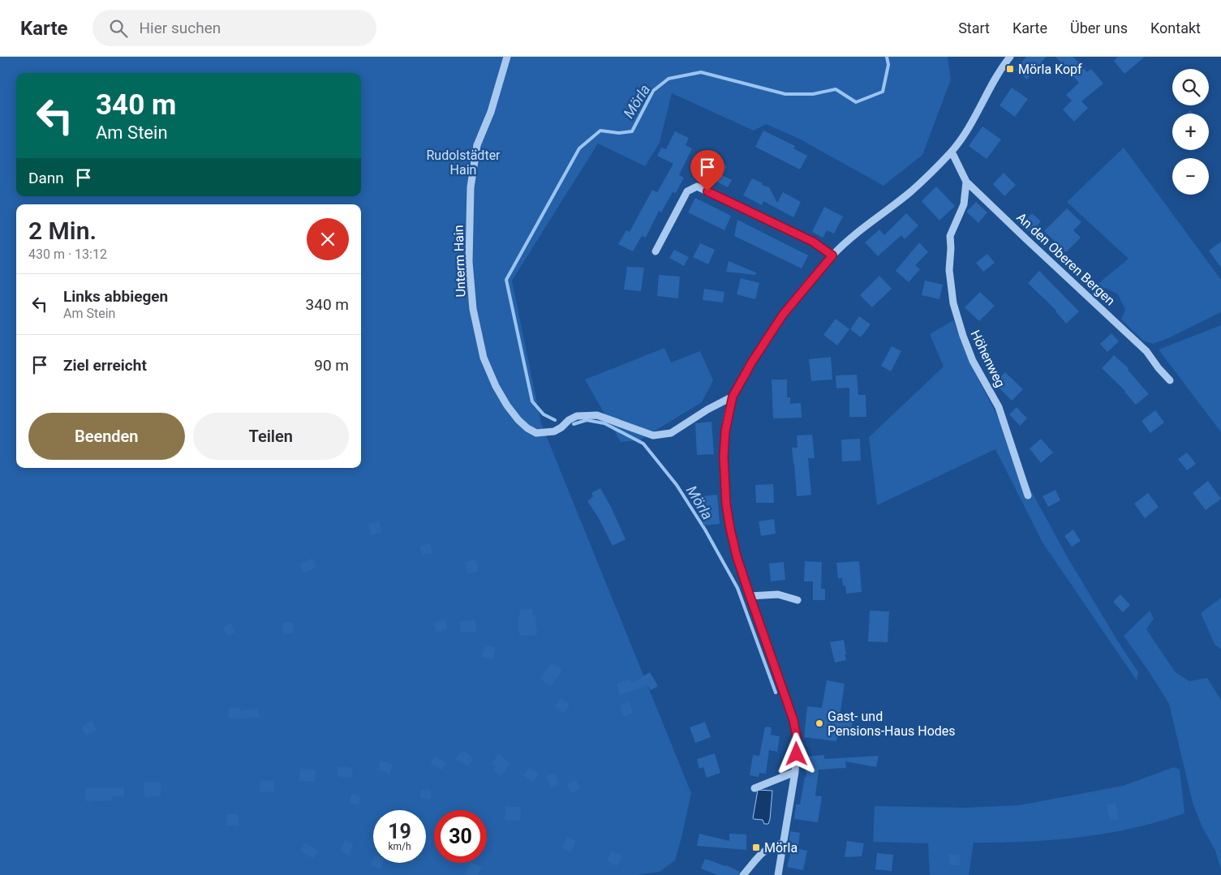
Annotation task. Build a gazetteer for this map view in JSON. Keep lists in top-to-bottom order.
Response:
{
  "streets": {
    "street": ["An den Oberen Bergen", "Unterm Hain", "Höhenweg"]
  },
  "crossings": [
    ["An den Oberen Bergen", "Höhenweg"]
  ],
  "water": ["Mörla"],
  "parks": ["Rudolstädter Hain"],
  "places": {
    "transit": ["Mörla Kopf", "Mörla"],
    "other": ["Gast- und Pensions-Haus Hodes"]
  },
  "page": {
    "header": "Karte",
    "search": "Hier suchen",
    "nav": [
      "Start",
      "Karte",
      "Über uns",
      "Kontakt"
    ],
    "map_buttons": ["+", "−"],
    "turn": ["340 m", "Am Stein"],
    "then": "Dann",
    "heading": ["2 Min.", "430 m · 13:12"],
    "list": [
      {
        "name": "Links abbiegen",
        "note": "Am Stein",
        "value": "340 m"
      },
      {
        "name": "Ziel erreicht",
        "value": "90 m"
      }
    ],
    "buttons": ["Beenden", "Teilen"],
    "speed": "19 km/h",
    "limit": "30"
  }
}
